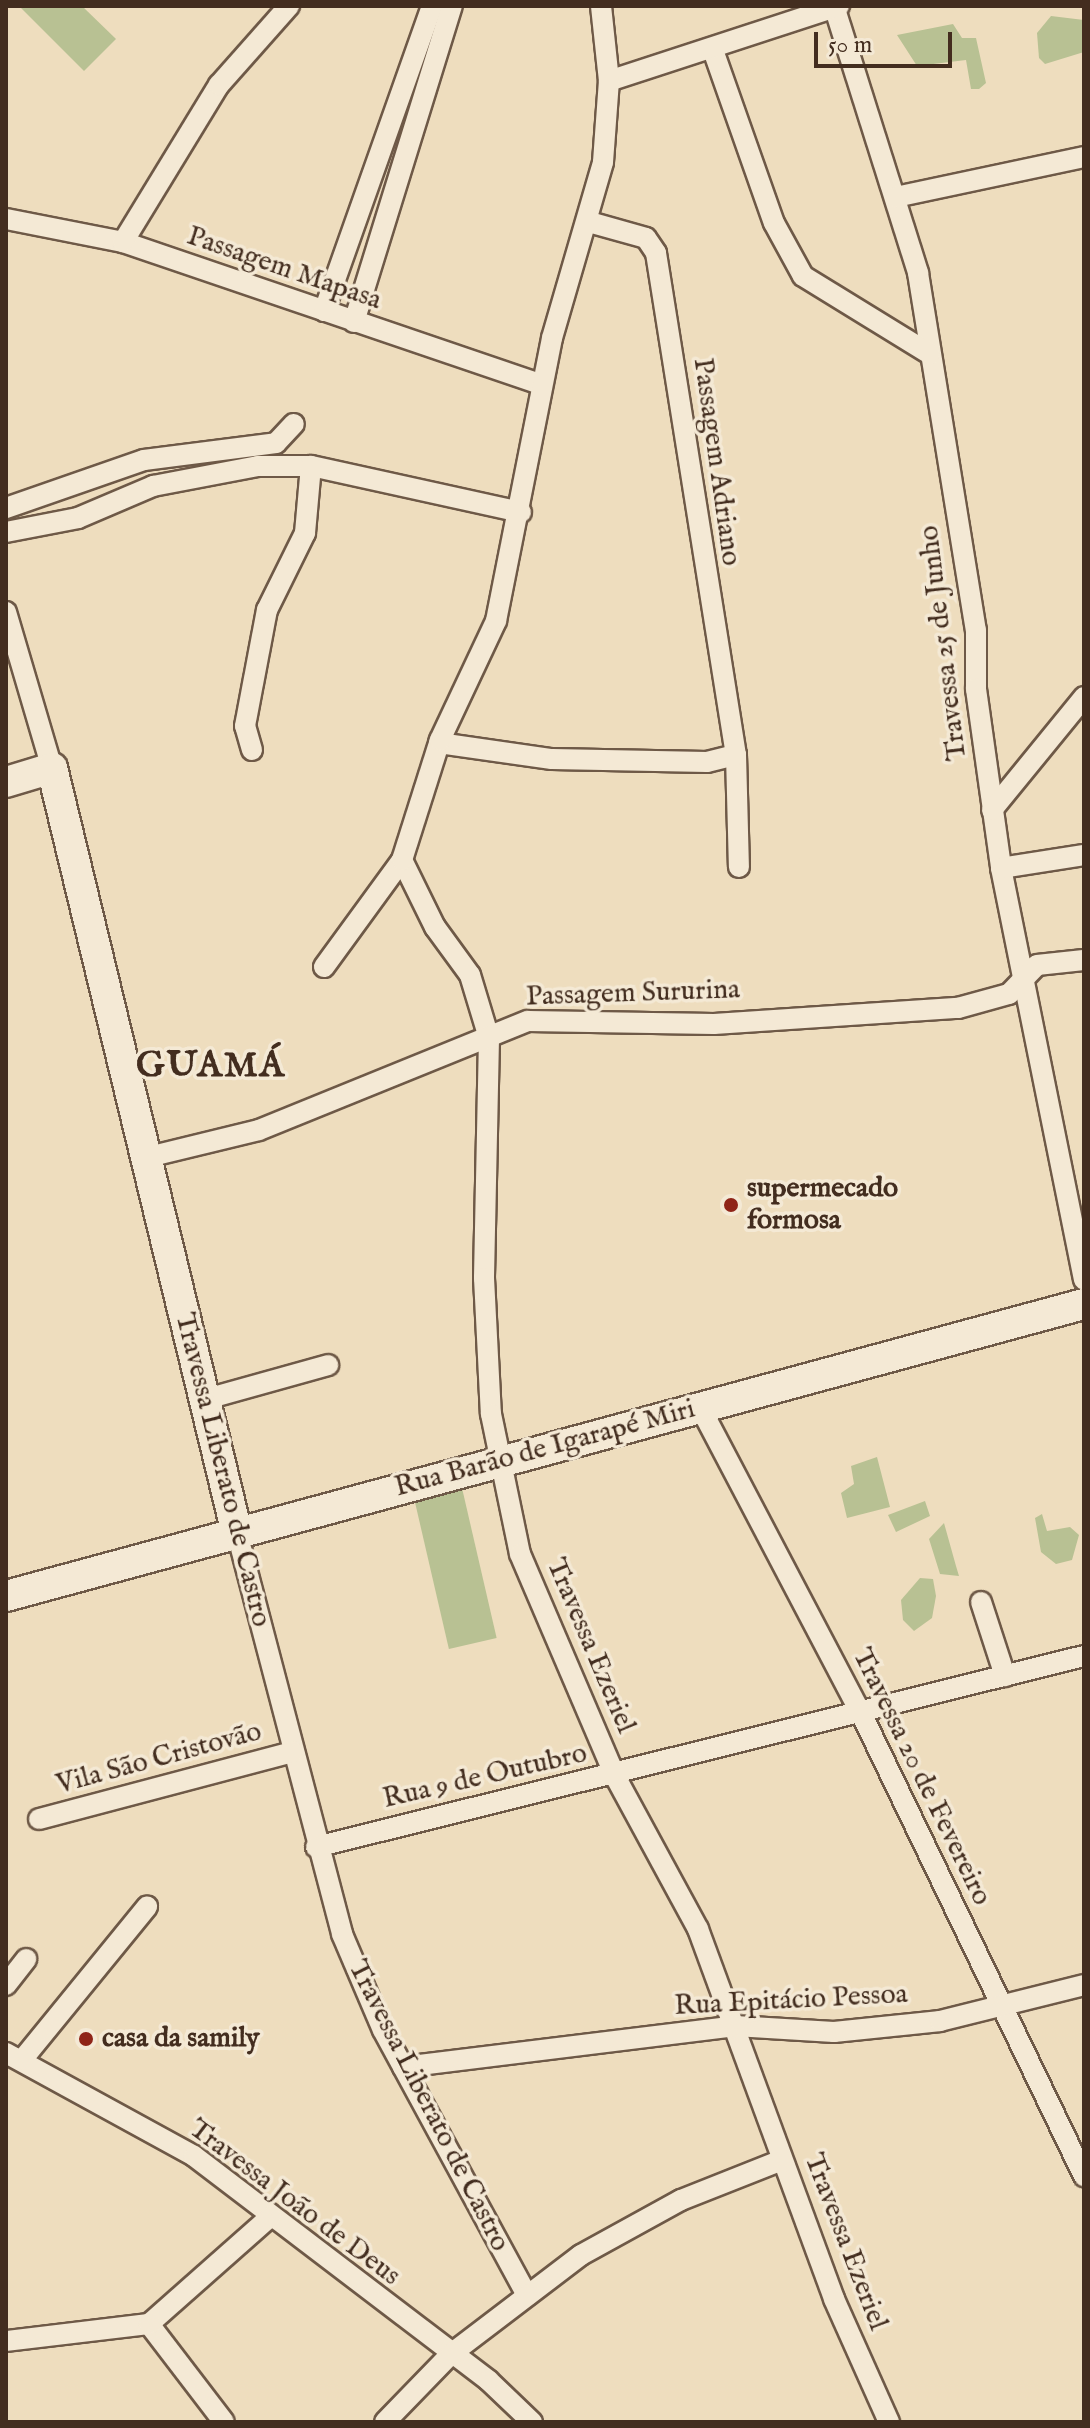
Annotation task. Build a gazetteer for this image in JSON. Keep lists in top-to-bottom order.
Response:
{
  "streets": {
    "main road": ["Rua Barão de Igarapé Miri", "Travessa Liberato de Castro"],
    "street": [
      "Passagem Mapasa",
      "Passagem Adriano",
      "Travessa 25 de Junho",
      "Passagem Sururina",
      "Travessa Ezeriel",
      "Vila São Cristovão",
      "Rua 9 de Outubro",
      "Travessa 20 de Fevereiro",
      "Rua Epitácio Pessoa",
      "Travessa João de Deus"
    ]
  },
  "crossings": [
    ["Travessa 25 de Junho", "Passagem Sururina"],
    ["Passagem Sururina", "Travessa Liberato de Castro"],
    ["Passagem Sururina", "Travessa Ezeriel"],
    ["Rua Barão de Igarapé Miri", "Travessa Liberato de Castro"],
    ["Rua Barão de Igarapé Miri", "Travessa Ezeriel"],
    ["Rua Barão de Igarapé Miri", "Travessa 20 de Fevereiro"],
    ["Travessa Liberato de Castro", "Vila São Cristovão"],
    ["Travessa Liberato de Castro", "Rua 9 de Outubro"],
    ["Travessa Liberato de Castro", "Rua Epitácio Pessoa"],
    ["Travessa Ezeriel", "Rua 9 de Outubro"],
    ["Travessa Ezeriel", "Rua Epitácio Pessoa"],
    ["Rua 9 de Outubro", "Travessa 20 de Fevereiro"],
    ["Travessa 20 de Fevereiro", "Rua Epitácio Pessoa"]
  ],
  "districts": ["GUAMÁ"],
  "places": ["supermecado formosa", "casa da samily"],
  "scale_bar": "50 m"
}
